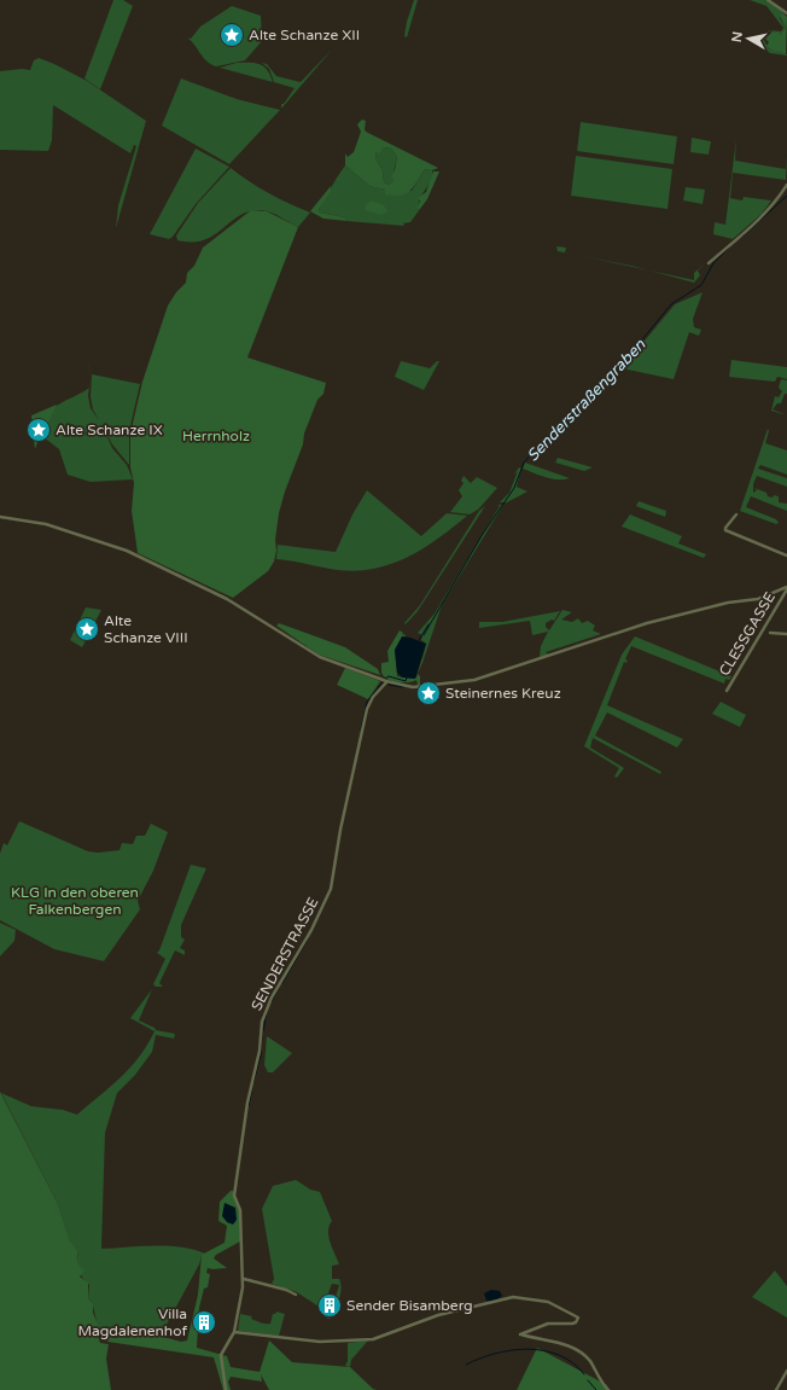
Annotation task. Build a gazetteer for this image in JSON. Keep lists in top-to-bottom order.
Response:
{
  "streets": {
    "street": ["CLESSGASSE", "SENDERSTRASSE"]
  },
  "water": ["Senderstraßengraben"],
  "parks": ["Herrnholz", "KLG In den oberen Falkenbergen"],
  "places": {
    "place": [
      "Alte Schanze XII",
      "Alte Schanze IX",
      "Alte Schanze VIII",
      "Steinernes Kreuz"
    ],
    "building": ["Sender Bisamberg", "Villa Magdalenenhof"]
  },
  "north": "left"
}
